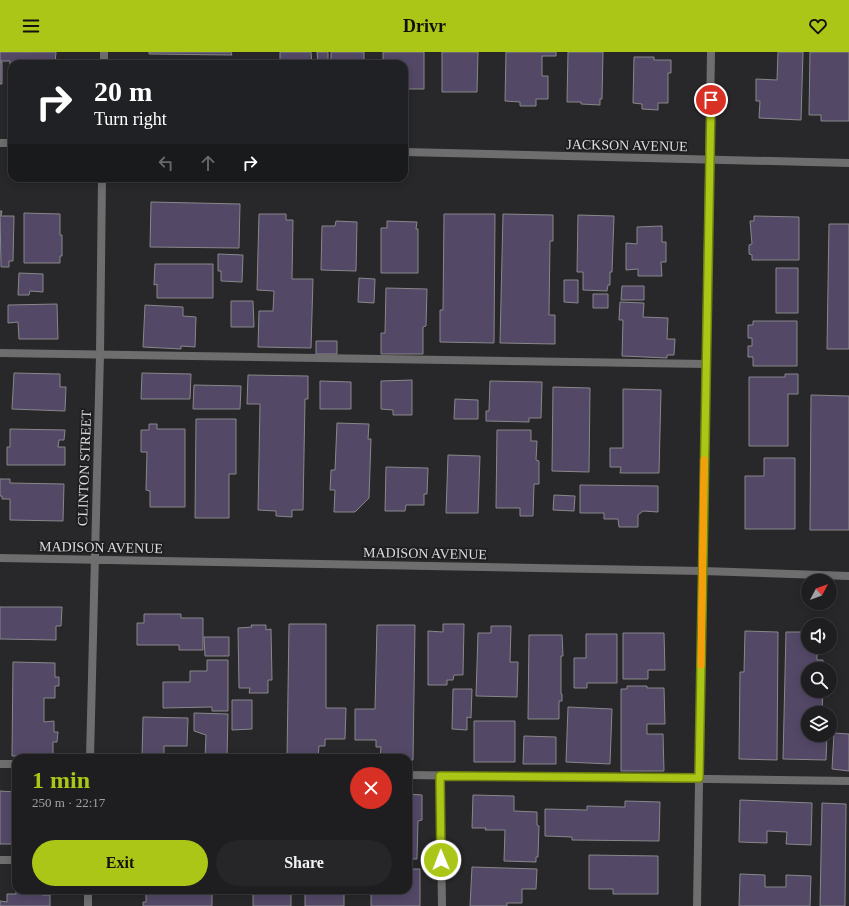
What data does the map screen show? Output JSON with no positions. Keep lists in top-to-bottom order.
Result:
{
  "streets": {
    "street": ["JACKSON AVENUE", "CLINTON STREET", "MADISON AVENUE"]
  },
  "crossings": [
    ["CLINTON STREET", "MADISON AVENUE"]
  ],
  "north": "top right",
  "page": {
    "header": "Drivr",
    "turn": ["20 m", "Turn right"],
    "heading": ["1 min", "250 m · 22:17"],
    "buttons": ["Exit", "Share"]
  }
}
